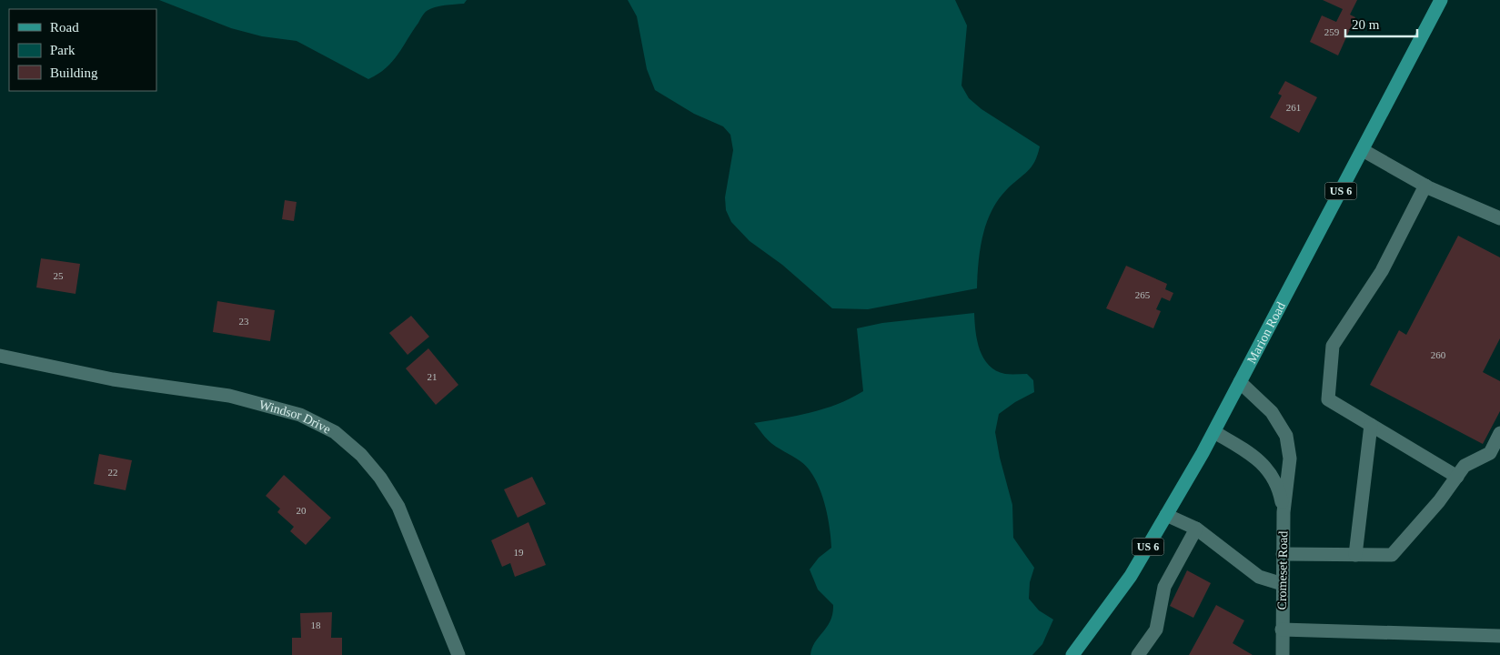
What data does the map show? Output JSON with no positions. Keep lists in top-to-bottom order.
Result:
{
  "streets": {
    "main road": ["US 6", "Marion Road"],
    "street": ["Windsor Drive", "Cromeset Road"]
  },
  "crossings": [
    ["Marion Road", "Cromeset Road"]
  ],
  "house_numbers": [
    "259",
    "261",
    "25",
    "265",
    "23",
    "260",
    "21",
    "22",
    "20",
    "19",
    "18"
  ],
  "legend": ["Road", "Park", "Building"],
  "scale_bar": "20 m"
}
